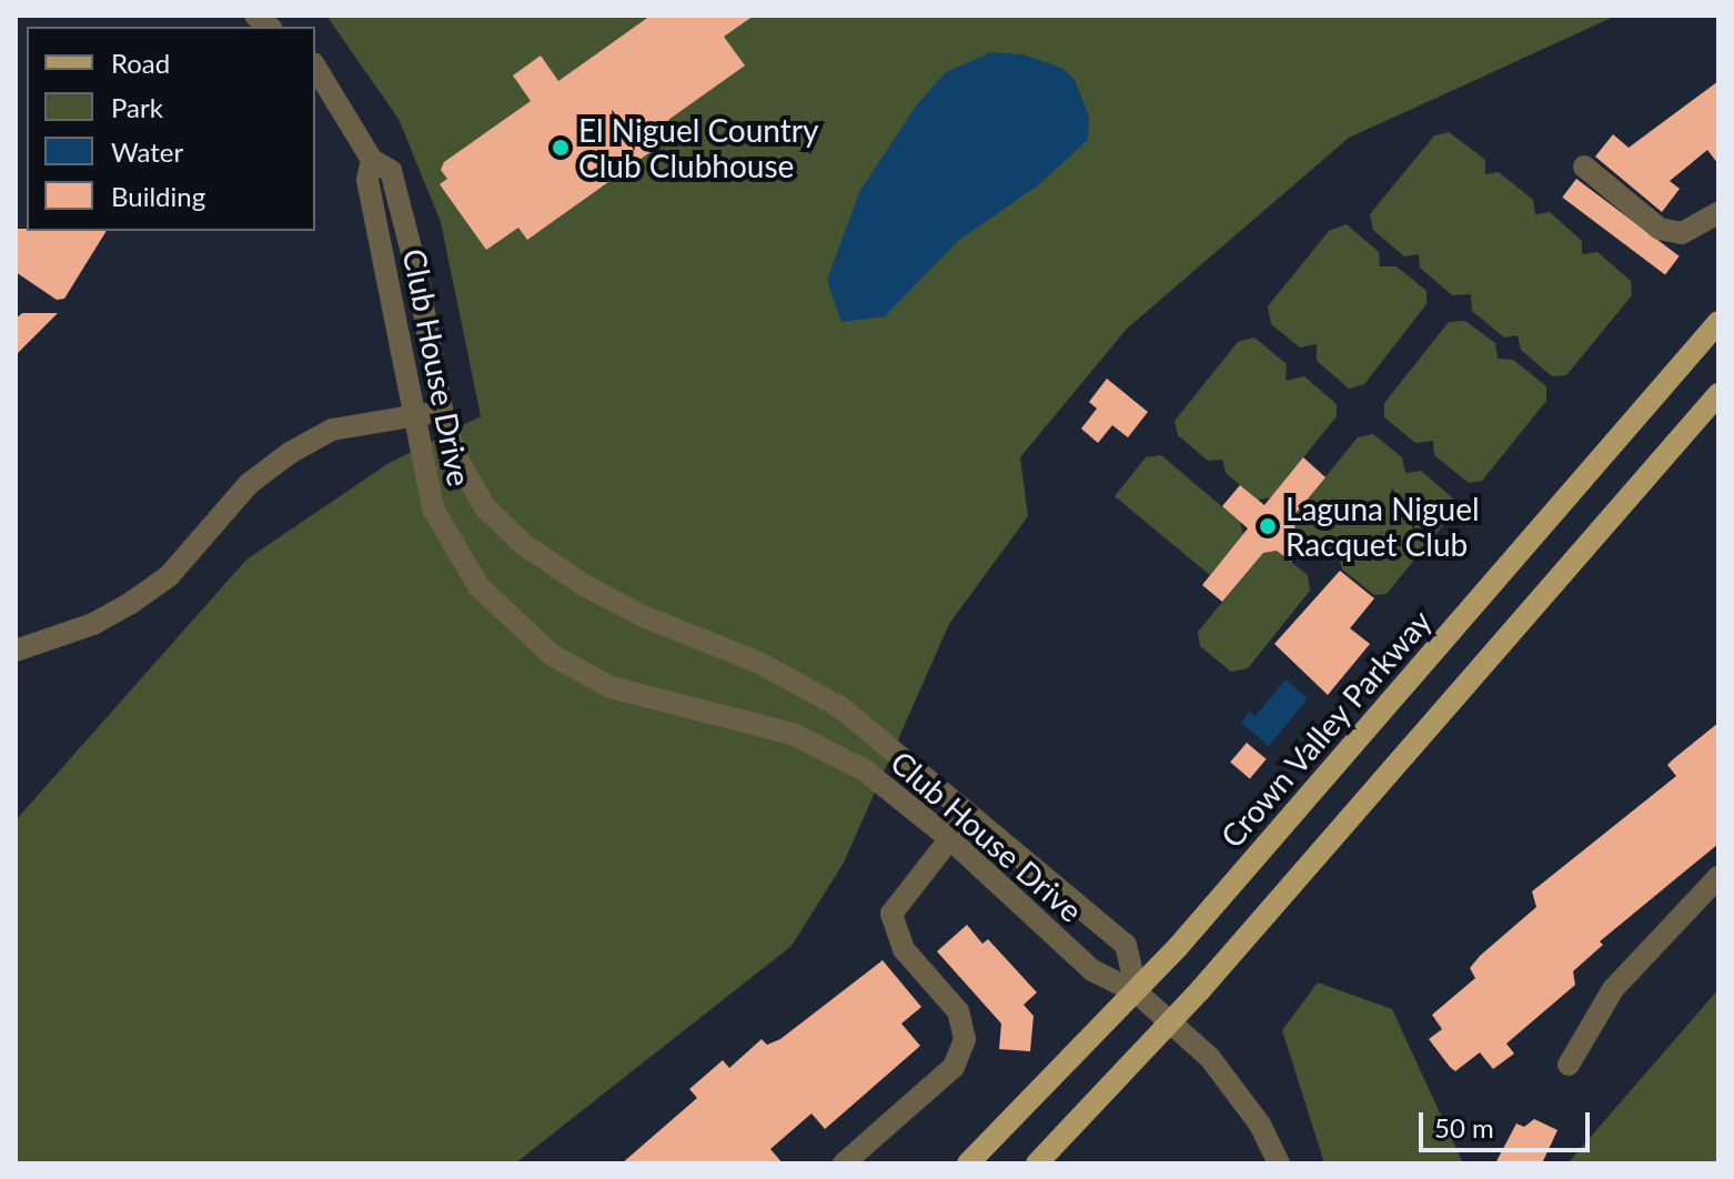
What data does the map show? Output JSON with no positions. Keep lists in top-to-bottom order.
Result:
{
  "streets": {
    "main road": ["Crown Valley Parkway"],
    "street": ["Club House Drive"]
  },
  "crossings": [
    ["Club House Drive", "Crown Valley Parkway"]
  ],
  "places": ["El Niguel Country Club Clubhouse", "Laguna Niguel Racquet Club"],
  "legend": [
    "Road",
    "Park",
    "Water",
    "Building"
  ],
  "scale_bar": "50 m"
}
